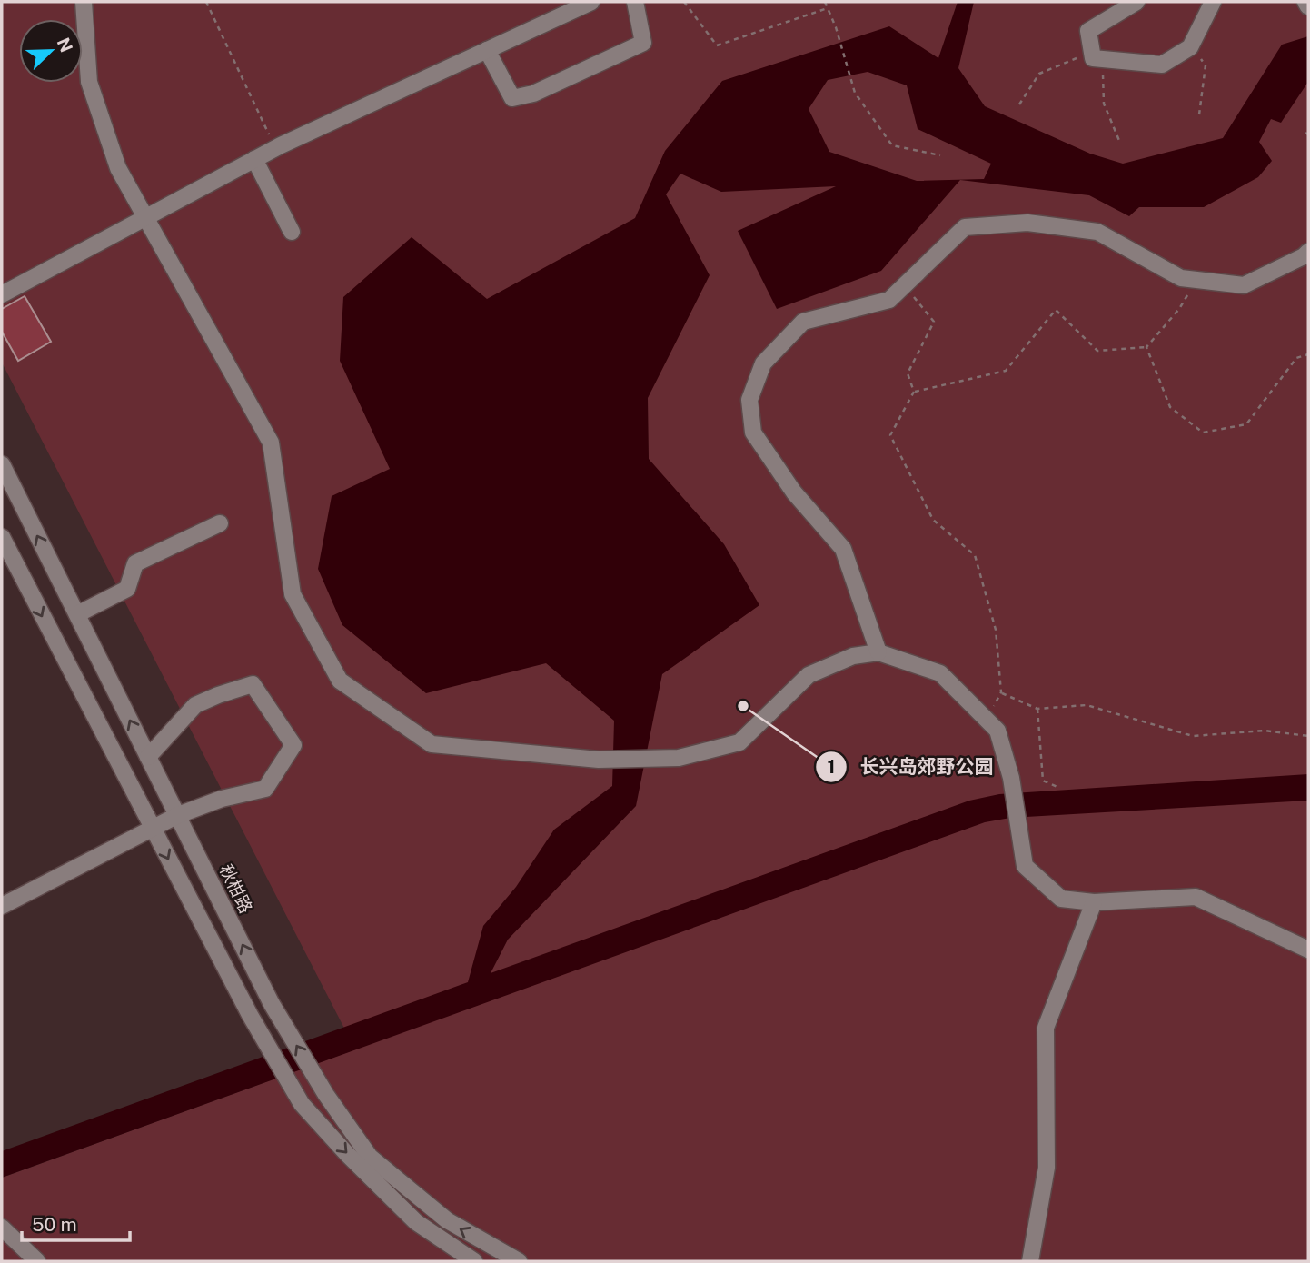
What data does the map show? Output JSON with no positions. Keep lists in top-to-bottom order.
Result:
{
  "streets": {
    "street": ["秋柑路"]
  },
  "places": ["长兴岛郊野公园"],
  "scale_bar": "50 m",
  "north": "top right"
}
